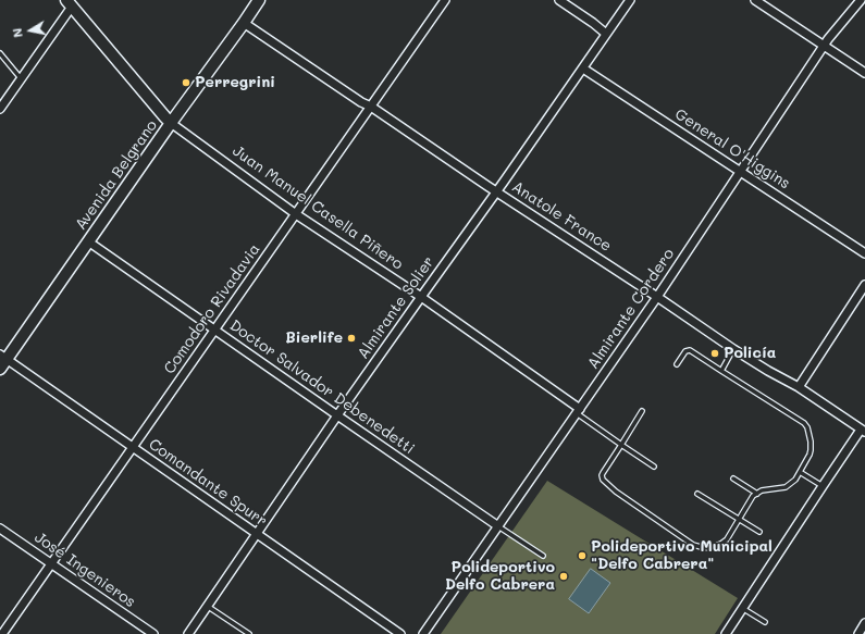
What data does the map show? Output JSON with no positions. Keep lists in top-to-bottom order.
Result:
{
  "streets": {
    "street": [
      "General O'Higgins",
      "Avenida Belgrano",
      "Juan Manuel Casella Piñero",
      "Anatole France",
      "Almirante Solier",
      "Comodoro Rivadavia",
      "Almirante Cordero",
      "Doctor Salvador Debenedetti",
      "Comandante Spurr",
      "José Ingenieros"
    ]
  },
  "crossings": [
    ["General O'Higgins", "Almirante Solier"],
    ["General O'Higgins", "Almirante Cordero"],
    ["Avenida Belgrano", "Juan Manuel Casella Piñero"],
    ["Avenida Belgrano", "Anatole France"],
    ["Avenida Belgrano", "Doctor Salvador Debenedetti"],
    ["Avenida Belgrano", "Comandante Spurr"],
    ["Juan Manuel Casella Piñero", "Almirante Solier"],
    ["Juan Manuel Casella Piñero", "Comodoro Rivadavia"],
    ["Juan Manuel Casella Piñero", "Almirante Cordero"],
    ["Anatole France", "Almirante Solier"],
    ["Anatole France", "Comodoro Rivadavia"],
    ["Anatole France", "Almirante Cordero"],
    ["Almirante Solier", "Doctor Salvador Debenedetti"],
    ["Almirante Solier", "Comandante Spurr"],
    ["Comodoro Rivadavia", "Doctor Salvador Debenedetti"],
    ["Comodoro Rivadavia", "Comandante Spurr"],
    ["Comodoro Rivadavia", "José Ingenieros"],
    ["Almirante Cordero", "Doctor Salvador Debenedetti"]
  ],
  "places": [
    "Perregrini",
    "Bierlife",
    "Policía",
    "Polideportivo Municipal \"Delfo Cabrera\"",
    "Polideportivo Delfo Cabrera"
  ],
  "north": "left"
}
